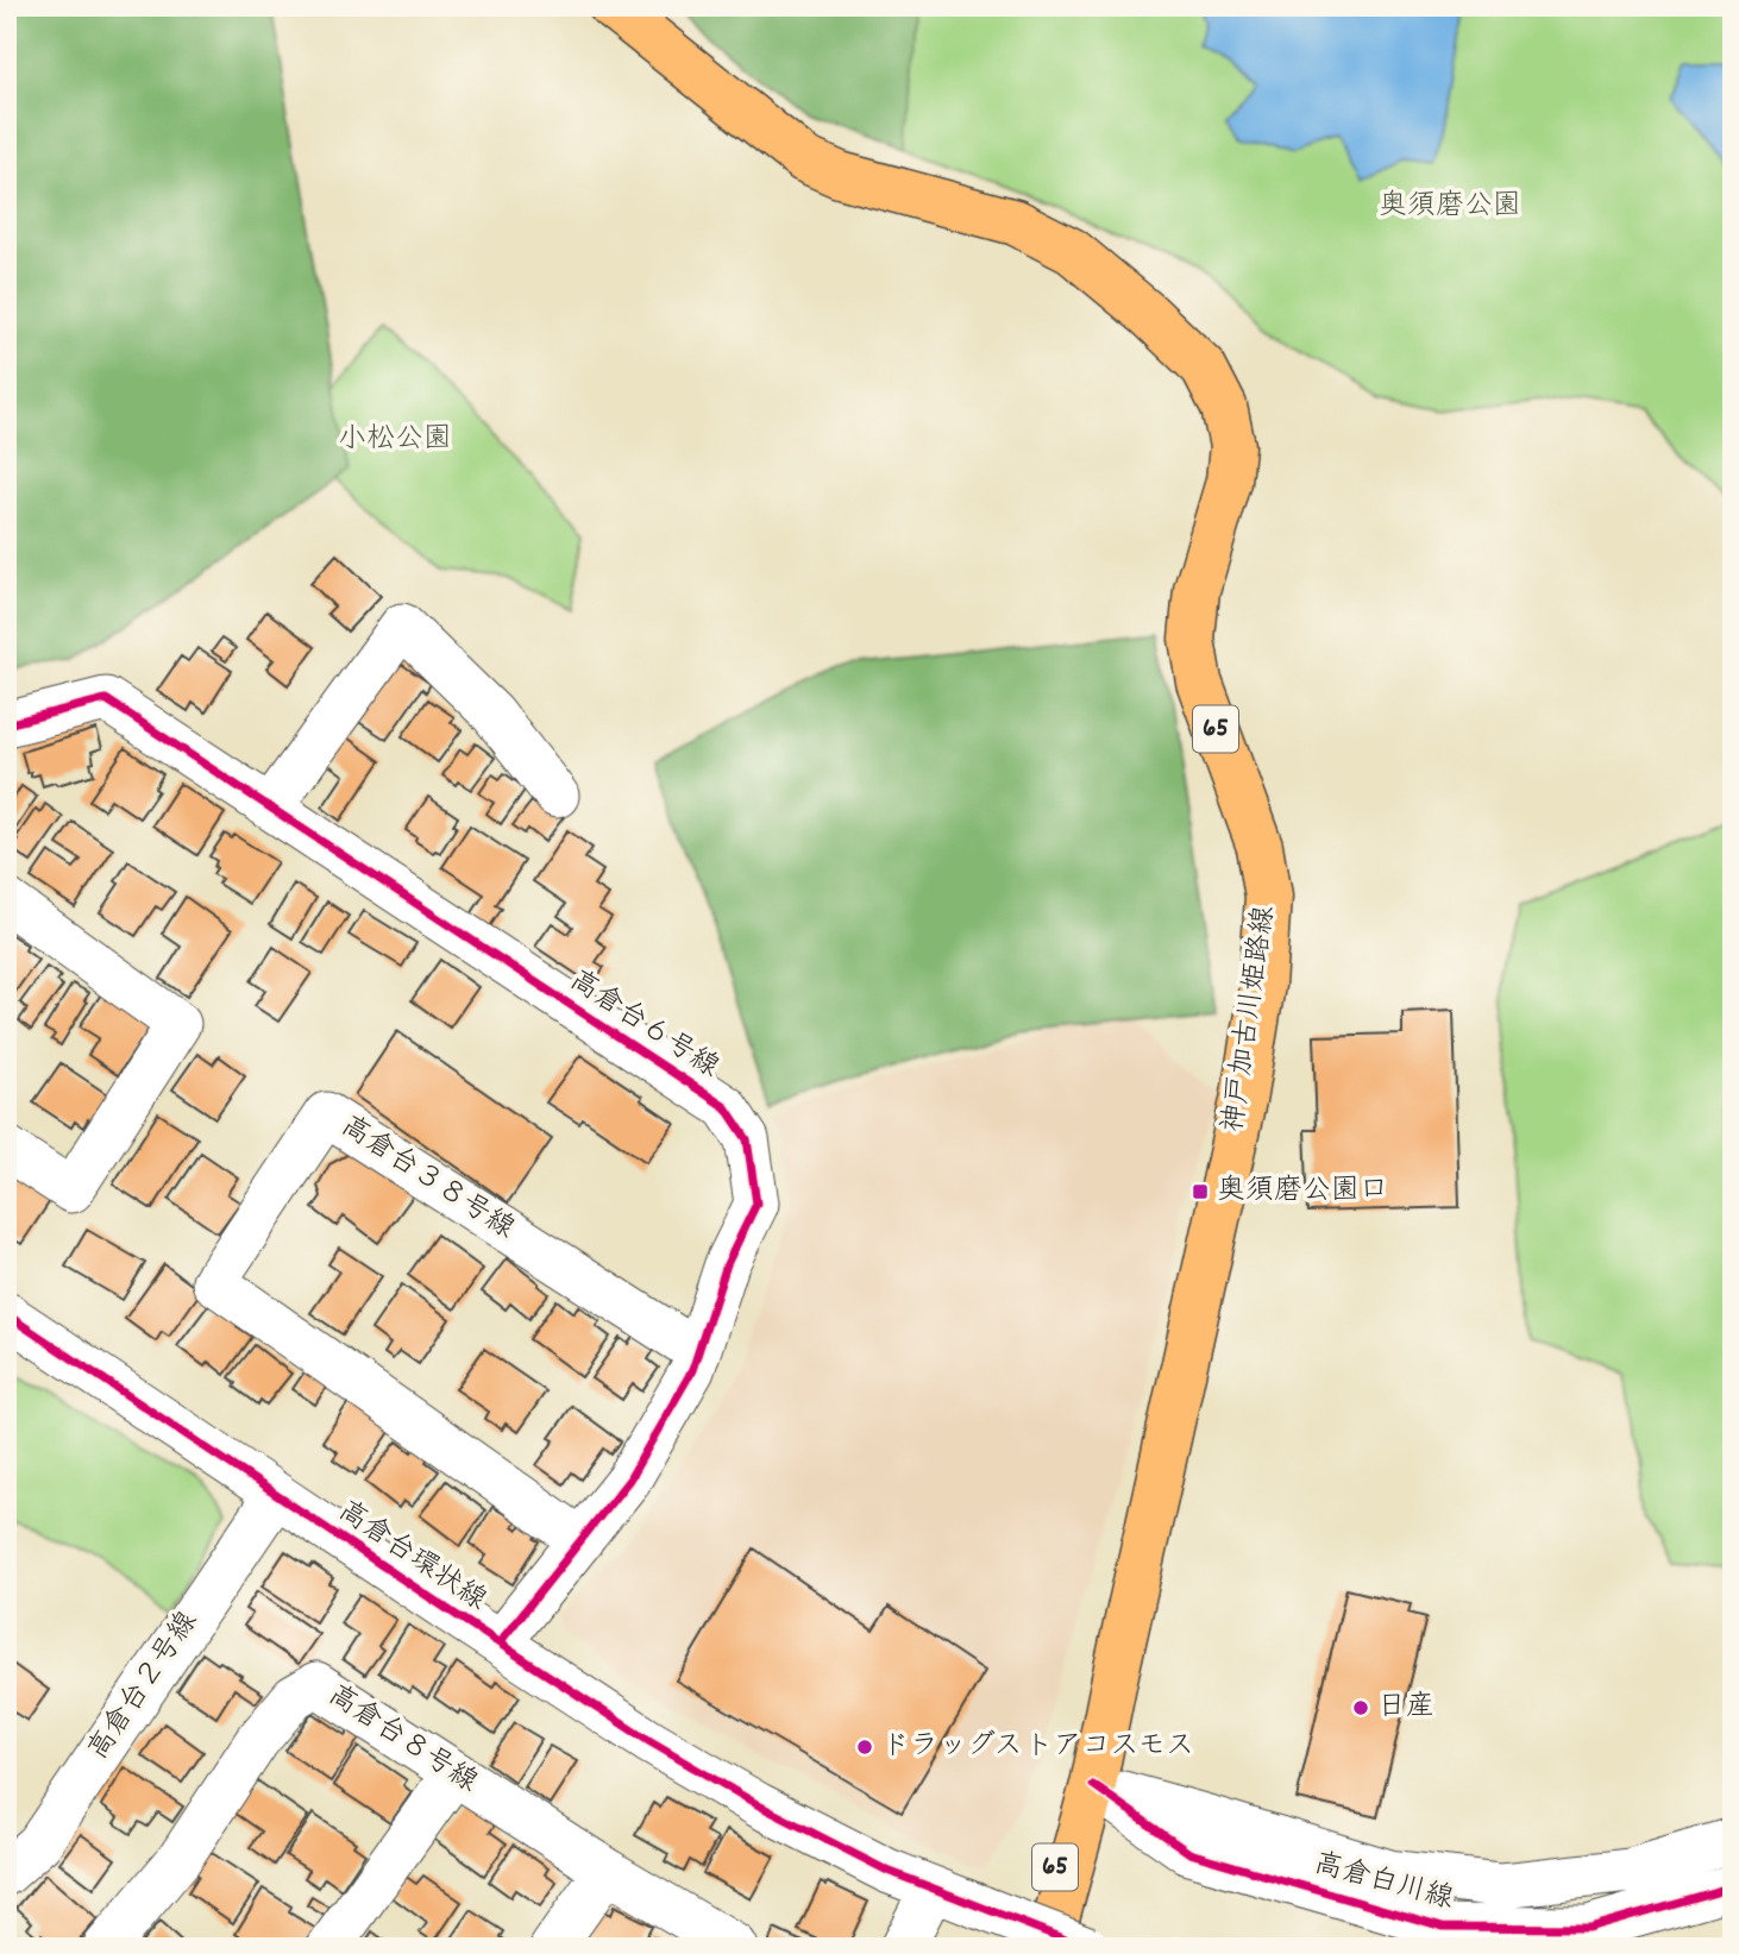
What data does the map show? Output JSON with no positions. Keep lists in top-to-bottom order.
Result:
{
  "streets": {
    "main road": ["65", "神戸加古川姫路線"],
    "street": [
      "高倉台６号線",
      "高倉台３８号線",
      "高倉台環状線",
      "高倉台２号線",
      "高倉台８号線",
      "高倉白川線"
    ]
  },
  "crossings": [
    ["神戸加古川姫路線", "高倉白川線"],
    ["高倉台６号線", "高倉台３８号線"],
    ["高倉台６号線", "高倉台環状線"],
    ["高倉台環状線", "高倉台２号線"]
  ],
  "parks": ["奥須磨公園", "小松公園"],
  "places": {
    "transit": ["奥須磨公園口"],
    "other": ["日産", "ドラッグストアコスモス"]
  }
}
